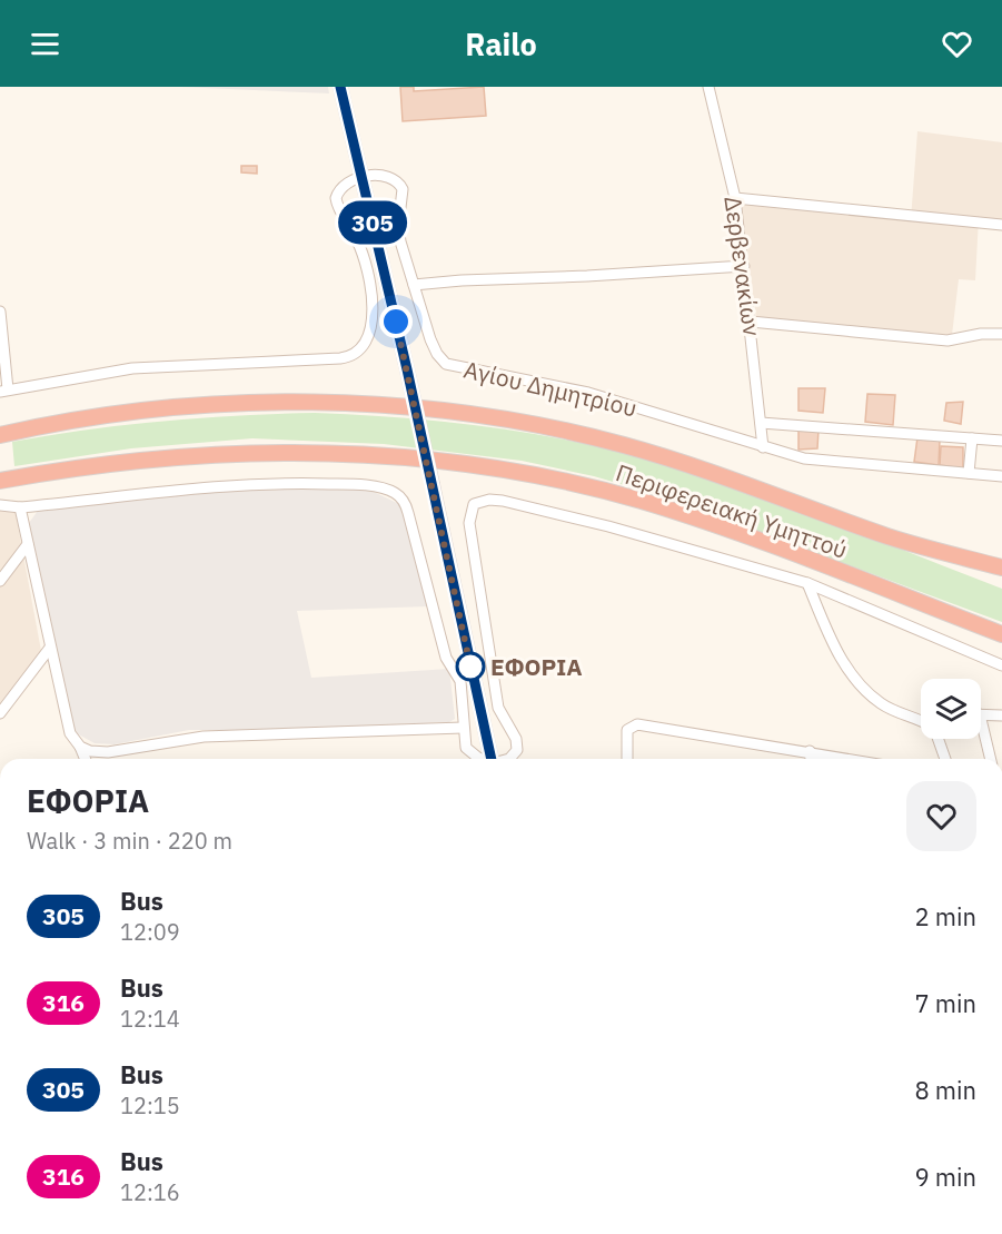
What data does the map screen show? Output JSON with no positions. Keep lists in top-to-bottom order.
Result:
{
  "streets": {
    "highway": ["Περιφερειακή Υμηττού"],
    "street": ["Δερβενακίων", "Αγίου Δημητρίου"]
  },
  "crossings": [
    ["Δερβενακίων", "Αγίου Δημητρίου"]
  ],
  "places": ["ΕΦΟΡΙΑ"],
  "lines": ["bus line 305"],
  "page": {
    "header": "Railo",
    "on_map": "305",
    "heading": ["ΕΦΟΡΙΑ", "Walk · 3 min · 220 m"],
    "list": [
      {
        "mark": "305",
        "name": "Bus",
        "note": "12:09",
        "value": "2 min"
      },
      {
        "mark": "316",
        "name": "Bus",
        "note": "12:14",
        "value": "7 min"
      },
      {
        "mark": "305",
        "name": "Bus",
        "note": "12:15",
        "value": "8 min"
      },
      {
        "mark": "316",
        "name": "Bus",
        "note": "12:16",
        "value": "9 min"
      }
    ]
  }
}
